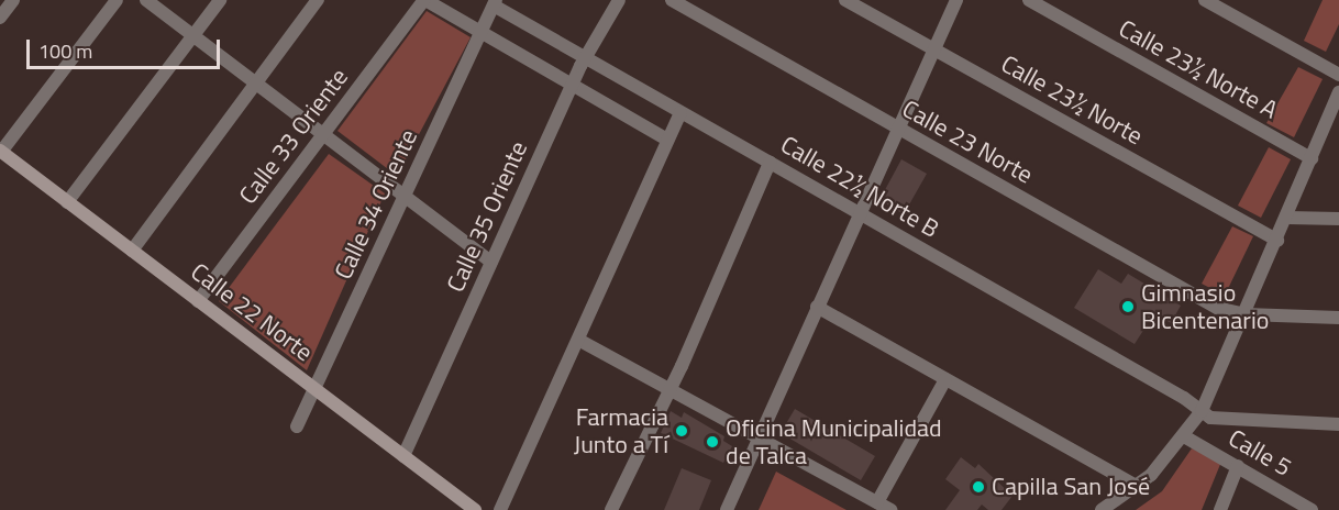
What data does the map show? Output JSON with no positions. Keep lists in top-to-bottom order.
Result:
{
  "streets": {
    "street": [
      "Calle 23½ Norte A",
      "Calle 23½ Norte",
      "Calle 33 Oriente",
      "Calle 23 Norte",
      "Calle 22½ Norte B",
      "Calle 34 Oriente",
      "Calle 35 Oriente",
      "Calle 22 Norte",
      "Calle 5"
    ]
  },
  "crossings": [
    ["Calle 33 Oriente", "Calle 22 Norte"],
    ["Calle 22½ Norte B", "Calle 34 Oriente"],
    ["Calle 22½ Norte B", "Calle 35 Oriente"],
    ["Calle 34 Oriente", "Calle 22 Norte"],
    ["Calle 35 Oriente", "Calle 22 Norte"]
  ],
  "places": [
    "Gimnasio Bicentenario",
    "Farmacia Junto a Tí",
    "Oficina Municipalidad de Talca",
    "Capilla San José"
  ],
  "scale_bar": "100 m"
}
